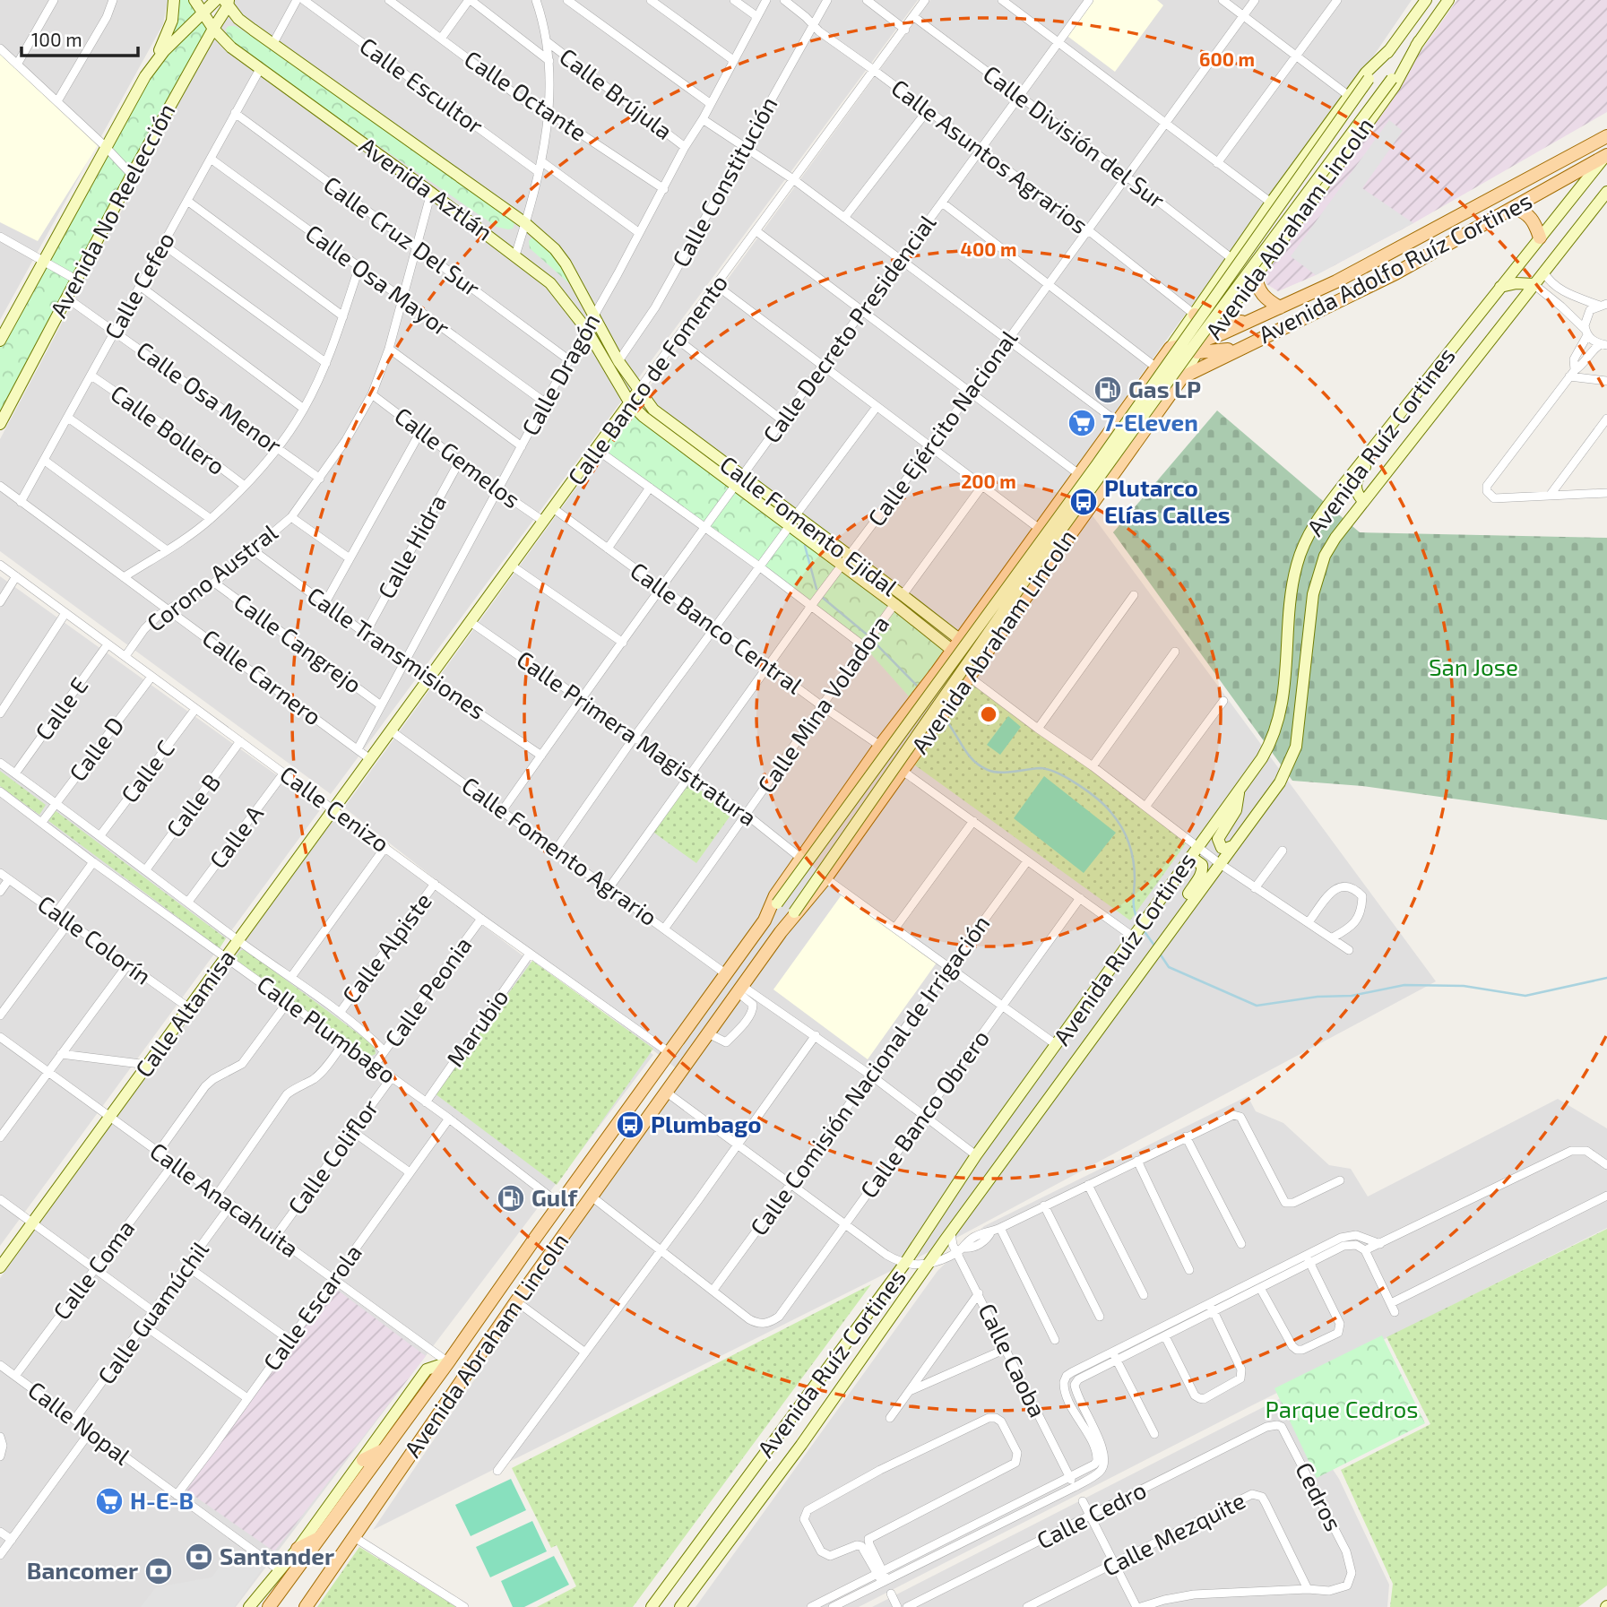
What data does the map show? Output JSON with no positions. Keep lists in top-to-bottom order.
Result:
{
  "streets": {
    "main road": [
      "Avenida Aztlán",
      "Avenida No Reelección",
      "Avenida Abraham Lincoln",
      "Avenida Adolfo Ruíz Cortines",
      "Calle Banco de Fomento",
      "Avenida Ruíz Cortines",
      "Calle Fomento Ejidal",
      "Calle Altamisa"
    ],
    "street": [
      "Calle Escultor",
      "Calle Brújula",
      "Calle Octante",
      "Calle División del Sur",
      "Calle Asuntos Agrarios",
      "Calle Constitución",
      "Calle Cruz Del Sur",
      "Calle Osa Mayor",
      "Calle Cefeo",
      "Calle Decreto Presidencial",
      "Calle Dragón",
      "Calle Osa Menor",
      "Calle Ejército Nacional",
      "Calle Bollero",
      "Calle Gemelos",
      "Calle Hidra",
      "Corono Austral",
      "Calle Banco Central",
      "Calle Cangrejo",
      "Calle Transmisiones",
      "Calle Carnero",
      "Calle Mina Voladora",
      "Calle E",
      "Calle Primera Magistratura",
      "Calle D",
      "Calle C",
      "Calle B",
      "Calle Cenizo",
      "Calle A",
      "Calle Fomento Agrario",
      "Calle Colorín",
      "Calle Alpiste",
      "Calle Peonia",
      "Marubio",
      "Calle Plumbago",
      "Calle Comisión Nacional de Irrigación",
      "Calle Banco Obrero",
      "Calle Coliflor",
      "Calle Anacahuita",
      "Calle Coma",
      "Calle Escarola",
      "Calle Guamúchil",
      "Calle Caoba",
      "Calle Nopal",
      "Cedros",
      "Calle Cedro",
      "Calle Mezquite"
    ]
  },
  "crossings": [
    ["Calle Brújula", "Calle Dragón"],
    ["Calle Octante", "Calle Dragón"],
    ["Calle División del Sur", "Avenida Abraham Lincoln"],
    ["Calle División del Sur", "Calle Decreto Presidencial"],
    ["Calle División del Sur", "Calle Banco de Fomento"],
    ["Calle División del Sur", "Calle Ejército Nacional"],
    ["Calle Asuntos Agrarios", "Calle Constitución"],
    ["Calle Asuntos Agrarios", "Avenida Abraham Lincoln"],
    ["Calle Asuntos Agrarios", "Calle Decreto Presidencial"],
    ["Calle Asuntos Agrarios", "Calle Banco de Fomento"],
    ["Calle Asuntos Agrarios", "Calle Ejército Nacional"],
    ["Calle Constitución", "Avenida Aztlán"],
    ["Avenida Aztlán", "Avenida No Reelección"],
    ["Avenida Aztlán", "Calle Cefeo"],
    ["Avenida Aztlán", "Calle Dragón"],
    ["Avenida Aztlán", "Calle Banco de Fomento"],
    ["Avenida Aztlán", "Calle Fomento Ejidal"],
    ["Avenida Aztlán", "Corono Austral"],
    ["Avenida No Reelección", "Calle Osa Menor"],
    ["Avenida Abraham Lincoln", "Avenida Adolfo Ruíz Cortines"],
    ["Avenida Abraham Lincoln", "Calle Fomento Ejidal"],
    ["Avenida Abraham Lincoln", "Calle Banco Central"],
    ["Avenida Abraham Lincoln", "Calle Primera Magistratura"],
    ["Avenida Abraham Lincoln", "Calle Cenizo"],
    ["Avenida Abraham Lincoln", "Calle Fomento Agrario"],
    ["Avenida Abraham Lincoln", "Calle Plumbago"],
    ["Avenida Abraham Lincoln", "Calle Anacahuita"],
    ["Calle Cruz Del Sur", "Calle Cefeo"],
    ["Calle Cruz Del Sur", "Calle Dragón"],
    ["Calle Cruz Del Sur", "Corono Austral"],
    ["Avenida Adolfo Ruíz Cortines", "Avenida Ruíz Cortines"],
    ["Calle Osa Mayor", "Calle Cefeo"],
    ["Calle Osa Mayor", "Calle Dragón"],
    ["Calle Osa Mayor", "Corono Austral"],
    ["Calle Cefeo", "Calle Osa Menor"],
    ["Calle Cefeo", "Calle Bollero"],
    ["Calle Cefeo", "Calle Carnero"],
    ["Calle Decreto Presidencial", "Calle Fomento Ejidal"],
    ["Calle Decreto Presidencial", "Calle Banco Central"],
    ["Calle Decreto Presidencial", "Calle Transmisiones"],
    ["Calle Decreto Presidencial", "Calle Primera Magistratura"],
    ["Calle Decreto Presidencial", "Calle Fomento Agrario"],
    ["Calle Dragón", "Calle Gemelos"],
    ["Calle Dragón", "Calle Cangrejo"],
    ["Calle Dragón", "Calle Transmisiones"],
    ["Calle Dragón", "Calle Carnero"],
    ["Calle Banco de Fomento", "Calle Gemelos"],
    ["Calle Banco de Fomento", "Calle Fomento Ejidal"],
    ["Calle Banco de Fomento", "Calle Banco Central"],
    ["Calle Banco de Fomento", "Calle Transmisiones"],
    ["Calle Banco de Fomento", "Calle Carnero"],
    ["Calle Banco de Fomento", "Calle Primera Magistratura"],
    ["Calle Banco de Fomento", "Calle Fomento Agrario"],
    ["Calle Banco de Fomento", "Calle Altamisa"],
    ["Calle Osa Menor", "Corono Austral"],
    ["Calle Ejército Nacional", "Calle Fomento Ejidal"],
    ["Calle Ejército Nacional", "Calle Banco Central"],
    ["Calle Ejército Nacional", "Calle Primera Magistratura"],
    ["Calle Ejército Nacional", "Calle Fomento Agrario"],
    ["Avenida Ruíz Cortines", "Calle Caoba"],
    ["Calle Gemelos", "Calle Hidra"],
    ["Calle Gemelos", "Corono Austral"],
    ["Calle Fomento Ejidal", "Calle Mina Voladora"],
    ["Calle Hidra", "Calle Transmisiones"],
    ["Corono Austral", "Calle Cangrejo"],
    ["Corono Austral", "Calle Transmisiones"],
    ["Corono Austral", "Calle Carnero"],
    ["Corono Austral", "Calle Cenizo"],
    ["Calle Banco Central", "Calle Mina Voladora"],
    ["Calle Carnero", "Calle Altamisa"],
    ["Calle Mina Voladora", "Calle Primera Magistratura"],
    ["Calle Mina Voladora", "Calle Fomento Agrario"],
    ["Calle E", "Calle Cenizo"],
    ["Calle E", "Calle Plumbago"],
    ["Calle D", "Calle Cenizo"],
    ["Calle D", "Calle Plumbago"],
    ["Calle C", "Calle Cenizo"],
    ["Calle C", "Calle Plumbago"],
    ["Calle B", "Calle Cenizo"],
    ["Calle B", "Calle Plumbago"],
    ["Calle Cenizo", "Calle A"],
    ["Calle Cenizo", "Calle Alpiste"],
    ["Calle Cenizo", "Calle Peonia"],
    ["Calle Cenizo", "Calle Altamisa"],
    ["Calle Cenizo", "Marubio"],
    ["Calle A", "Calle Plumbago"],
    ["Calle Colorín", "Calle Altamisa"],
    ["Calle Alpiste", "Calle Plumbago"],
    ["Calle Peonia", "Calle Plumbago"],
    ["Calle Altamisa", "Calle Plumbago"],
    ["Calle Altamisa", "Calle Anacahuita"],
    ["Marubio", "Calle Plumbago"],
    ["Calle Plumbago", "Calle Coliflor"],
    ["Calle Plumbago", "Calle Escarola"],
    ["Calle Comisión Nacional de Irrigación", "Calle Banco Obrero"],
    ["Calle Coliflor", "Calle Anacahuita"],
    ["Calle Anacahuita", "Calle Coma"],
    ["Calle Anacahuita", "Calle Escarola"],
    ["Calle Anacahuita", "Calle Guamúchil"],
    ["Calle Coma", "Calle Nopal"],
    ["Calle Escarola", "Calle Nopal"],
    ["Calle Guamúchil", "Calle Nopal"],
    ["Cedros", "Calle Cedro"],
    ["Cedros", "Calle Mezquite"]
  ],
  "parks": ["San Jose", "Parque Cedros"],
  "places": {
    "fuel station": ["Gas LP", "Gulf"],
    "supermarket": ["7-Eleven", "H-E-B"],
    "bus stop": ["Plutarco Elías Calles", "Plumbago"],
    "bank": ["Santander", "Bancomer"]
  },
  "scale_bar": "100 m",
  "rings": ["600 m", "400 m", "200 m"]
}
